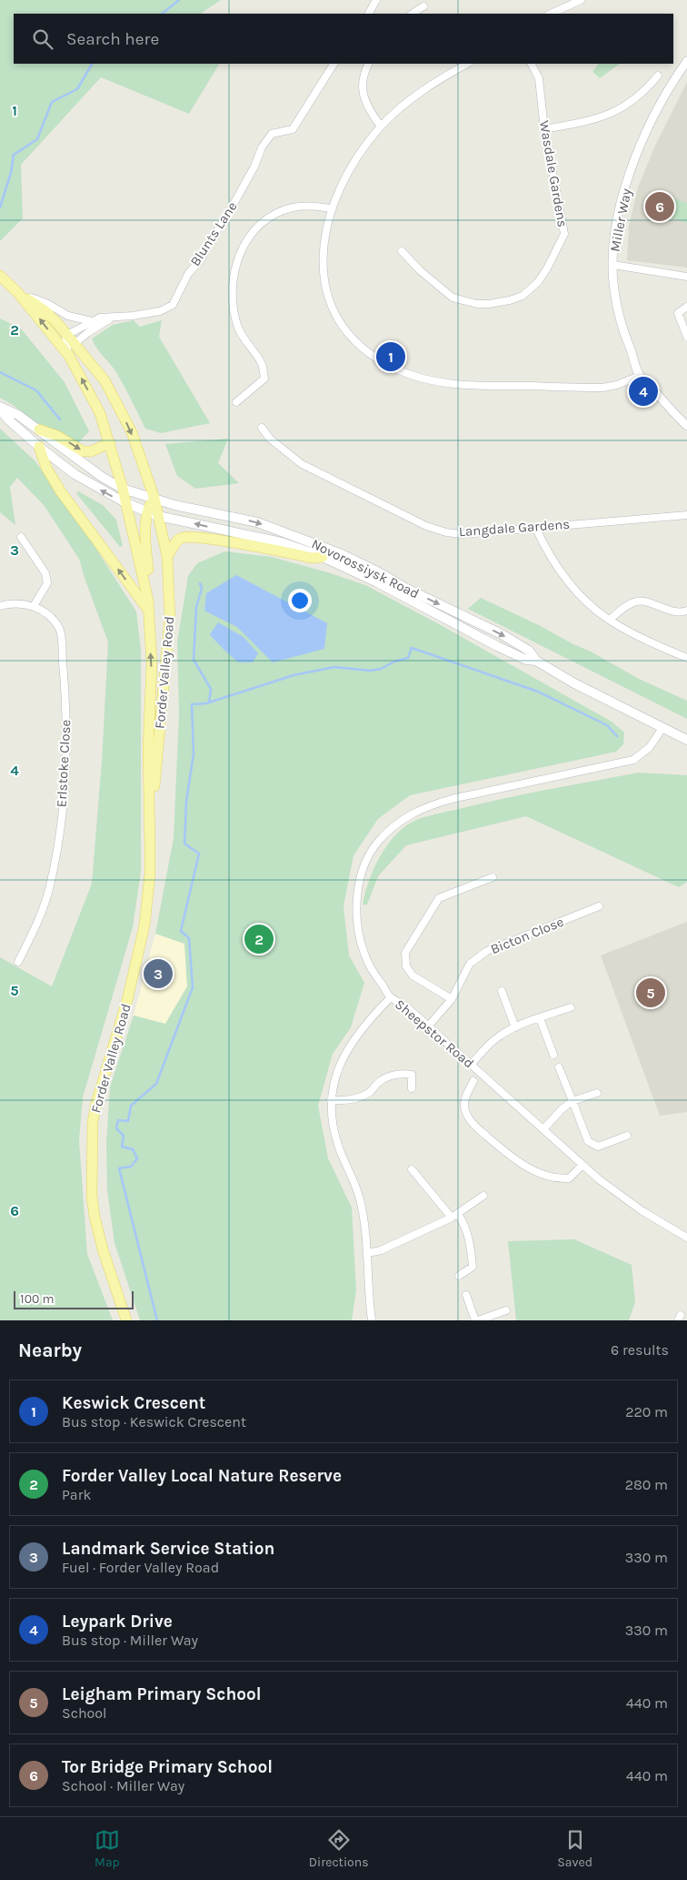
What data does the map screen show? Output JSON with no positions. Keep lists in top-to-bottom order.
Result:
{
  "streets": {
    "main road": ["Novorossiysk Road", "Forder Valley Road"],
    "street": [
      "Wasdale Gardens",
      "Miller Way",
      "Blunts Lane",
      "Langdale Gardens",
      "Erlstoke Close",
      "Bicton Close",
      "Sheepstor Road"
    ]
  },
  "crossings": [
    ["Blunts Lane", "Forder Valley Road"],
    ["Novorossiysk Road", "Forder Valley Road"],
    ["Novorossiysk Road", "Sheepstor Road"],
    ["Bicton Close", "Sheepstor Road"]
  ],
  "scale_bar": "100 m",
  "page": {
    "search": "Search here",
    "pins": [
      "6",
      "1",
      "4",
      "2",
      "3",
      "5"
    ],
    "scale": "100 m",
    "heading": ["Nearby", "6 results"],
    "list": [
      {
        "mark": "1",
        "name": "Keswick Crescent",
        "note": "Bus stop · Keswick Crescent",
        "value": "220 m"
      },
      {
        "mark": "2",
        "name": "Forder Valley Local Nature Reserve",
        "note": "Park",
        "value": "280 m"
      },
      {
        "mark": "3",
        "name": "Landmark Service Station",
        "note": "Fuel · Forder Valley Road",
        "value": "330 m"
      },
      {
        "mark": "4",
        "name": "Leypark Drive",
        "note": "Bus stop · Miller Way",
        "value": "330 m"
      },
      {
        "mark": "5",
        "name": "Leigham Primary School",
        "note": "School",
        "value": "440 m"
      },
      {
        "mark": "6",
        "name": "Tor Bridge Primary School",
        "note": "School · Miller Way",
        "value": "440 m"
      }
    ],
    "nav": ["Map", "Directions", "Saved"]
  },
  "grid": {
    "rows": [
      "1",
      "2",
      "3",
      "4",
      "5",
      "6"
    ]
  }
}
